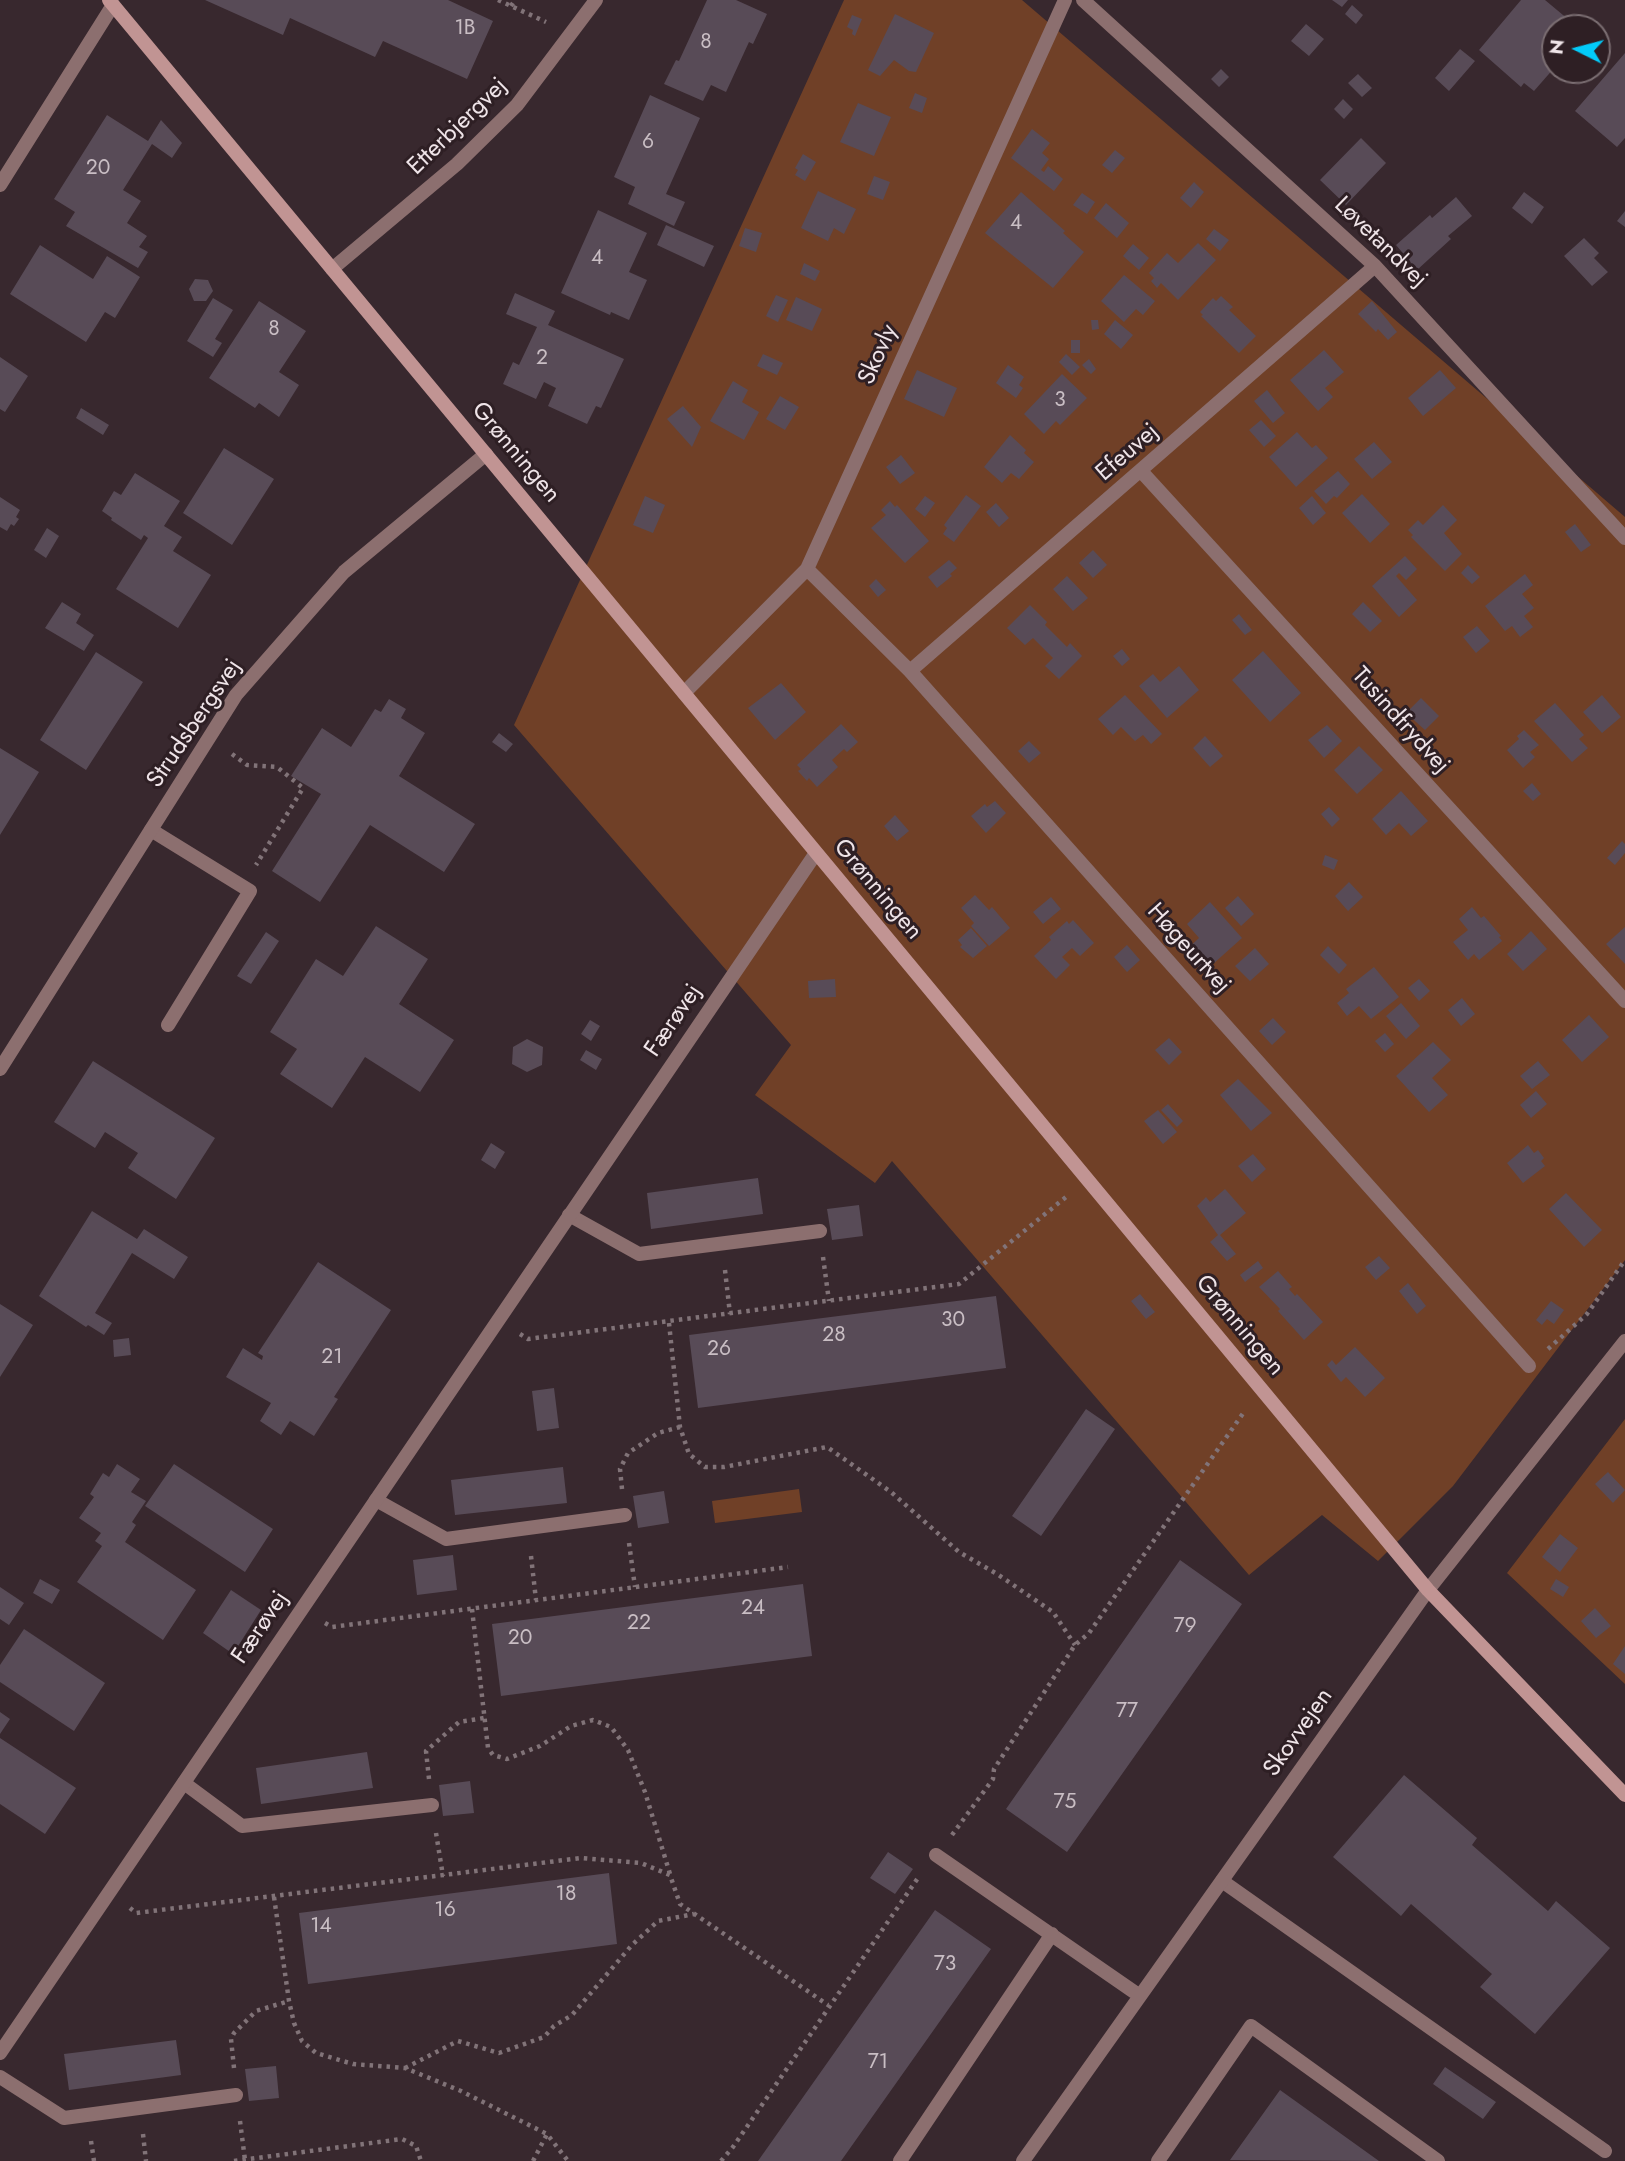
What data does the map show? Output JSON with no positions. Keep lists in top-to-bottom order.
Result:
{
  "streets": {
    "main road": ["Grønningen"],
    "street": [
      "Etterbjergvej",
      "Løvetandvej",
      "Skovly",
      "Efeuvej",
      "Tusindfrydvej",
      "Strudsbergsvej",
      "Høgeurtvej",
      "Færøvej",
      "Skovvejen"
    ]
  },
  "crossings": [
    ["Etterbjergvej", "Grønningen"],
    ["Løvetandvej", "Efeuvej"],
    ["Skovly", "Grønningen"],
    ["Skovly", "Høgeurtvej"],
    ["Grønningen", "Strudsbergsvej"],
    ["Grønningen", "Færøvej"],
    ["Grønningen", "Skovvejen"],
    ["Efeuvej", "Tusindfrydvej"],
    ["Efeuvej", "Høgeurtvej"]
  ],
  "house_numbers": [
    "1B",
    "8",
    "6",
    "20",
    "4",
    "4",
    "8",
    "2",
    "3",
    "30",
    "28",
    "26",
    "21",
    "24",
    "22",
    "79",
    "20",
    "77",
    "75",
    "18",
    "16",
    "14",
    "73",
    "71"
  ],
  "north": "left"
}
